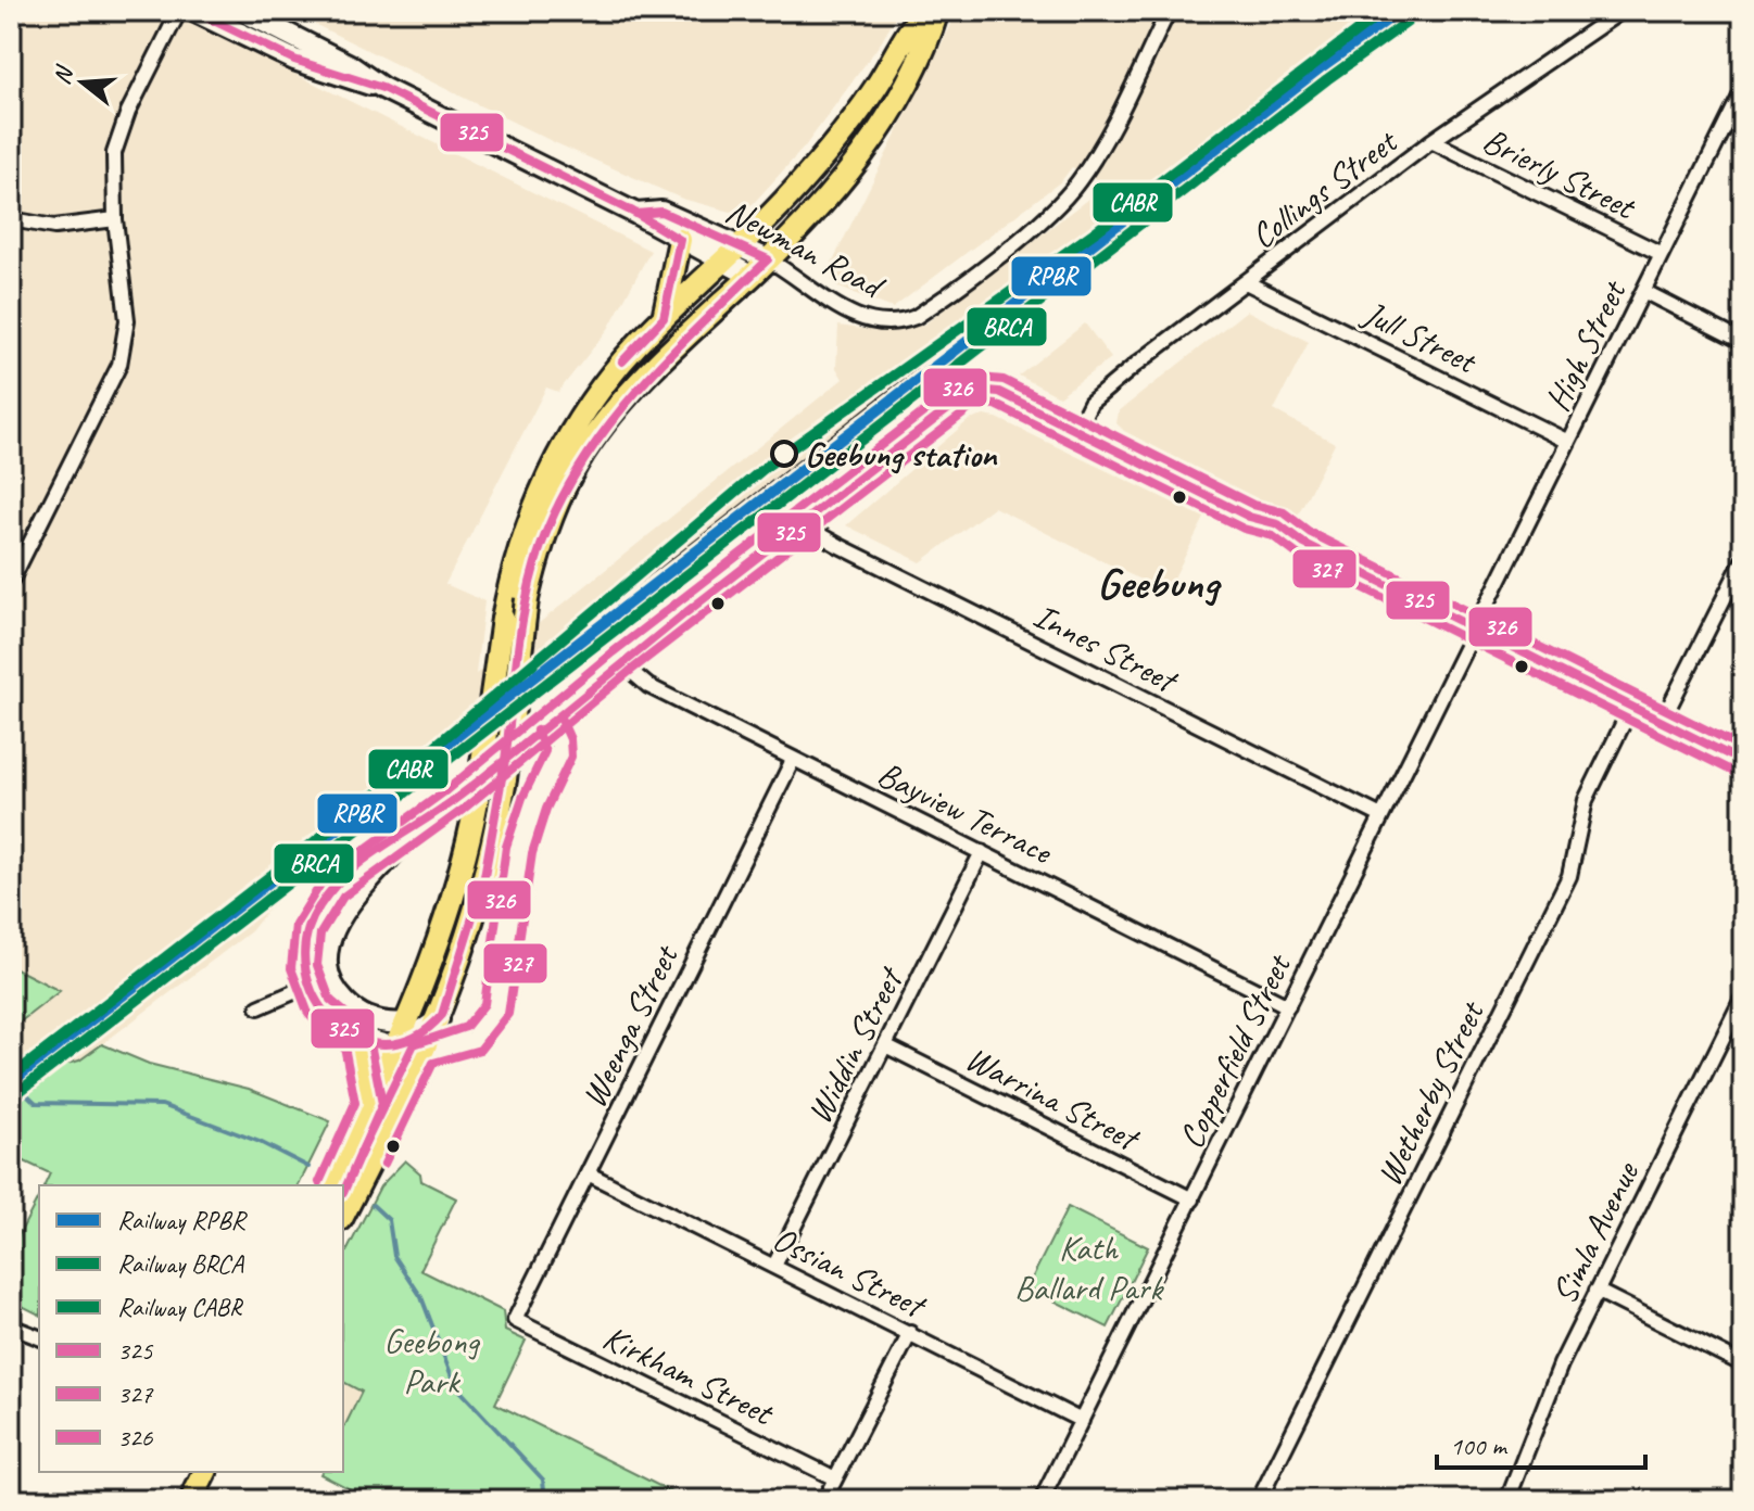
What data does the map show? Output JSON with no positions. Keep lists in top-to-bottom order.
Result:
{
  "streets": {
    "main road": ["Newman Road"],
    "street": [
      "Brierly Street",
      "Collings Street",
      "Jull Street",
      "High Street",
      "Innes Street",
      "Bayview Terrace",
      "Weenga Street",
      "Widdin Street",
      "Copperfield Street",
      "Wetherby Street",
      "Warrina Street",
      "Simla Avenue",
      "Ossian Street",
      "Kirkham Street"
    ]
  },
  "crossings": [
    ["Brierly Street", "Collings Street"],
    ["Brierly Street", "High Street"],
    ["Collings Street", "Jull Street"],
    ["Jull Street", "High Street"],
    ["High Street", "Copperfield Street"],
    ["Innes Street", "Copperfield Street"],
    ["Bayview Terrace", "Weenga Street"],
    ["Bayview Terrace", "Widdin Street"],
    ["Bayview Terrace", "Copperfield Street"],
    ["Weenga Street", "Ossian Street"],
    ["Weenga Street", "Kirkham Street"],
    ["Widdin Street", "Warrina Street"],
    ["Widdin Street", "Ossian Street"],
    ["Copperfield Street", "Warrina Street"],
    ["Copperfield Street", "Ossian Street"]
  ],
  "districts": ["Geebung"],
  "parks": ["Kath Ballard Park", "Geebong Park"],
  "places": ["Geebung station"],
  "lines": [
    "rail line RPBR",
    "transit line 325",
    "rail line BRCA",
    "rail line CABR",
    "transit line 326",
    "transit line 327"
  ],
  "legend": [
    "Railway RPBR",
    "Railway BRCA",
    "Railway CABR",
    "325",
    "327",
    "326"
  ],
  "scale_bar": "100 m",
  "north": "left"
}
